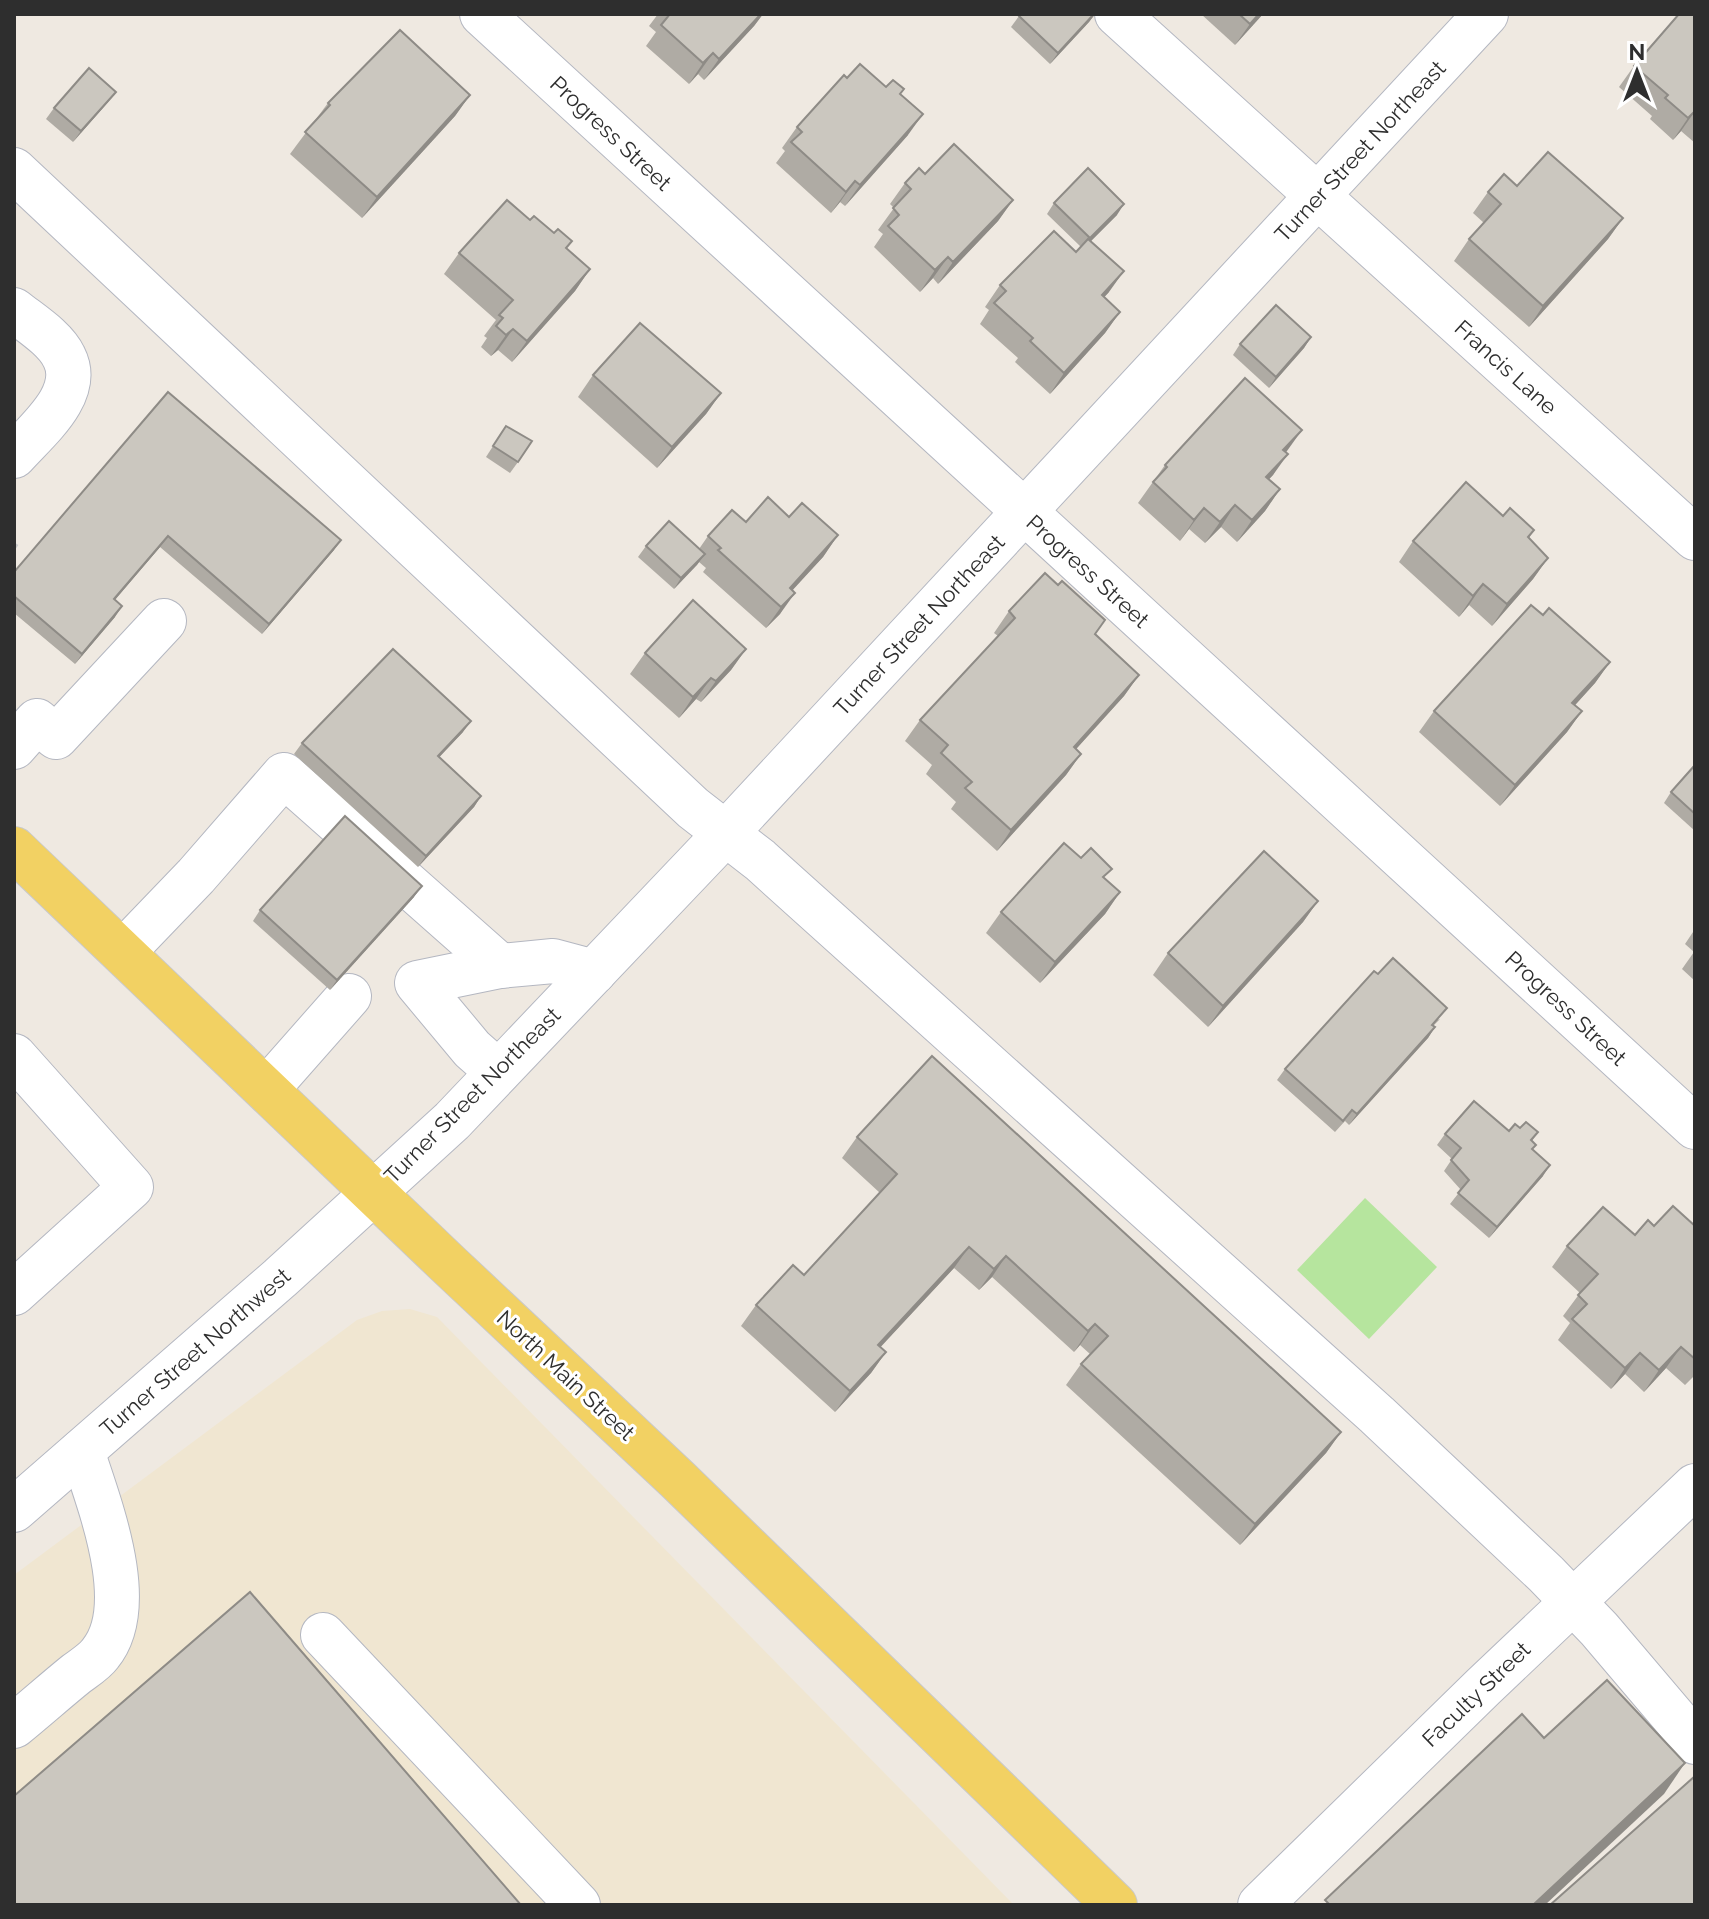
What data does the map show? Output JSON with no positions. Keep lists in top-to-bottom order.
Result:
{
  "streets": {
    "main road": ["North Main Street"],
    "street": [
      "Progress Street",
      "Turner Street Northeast",
      "Francis Lane",
      "Turner Street Northwest",
      "Faculty Street"
    ]
  },
  "crossings": [
    ["Progress Street", "Turner Street Northeast"],
    ["Turner Street Northeast", "Francis Lane"],
    ["Turner Street Northeast", "Turner Street Northwest"],
    ["Turner Street Northeast", "North Main Street"],
    ["Turner Street Northwest", "North Main Street"]
  ],
  "north": "top"
}
